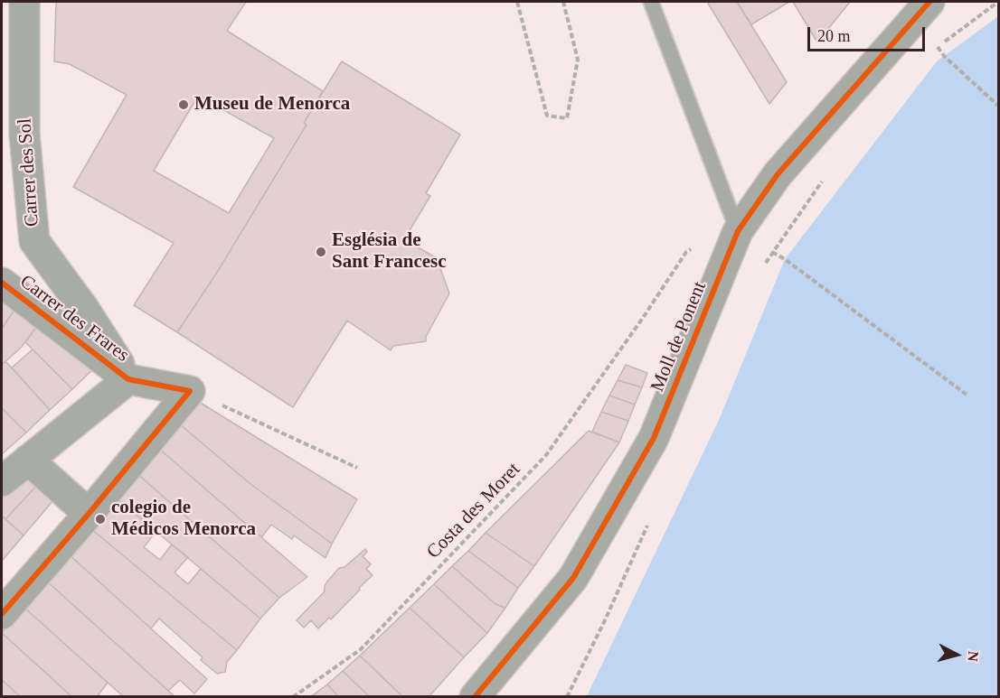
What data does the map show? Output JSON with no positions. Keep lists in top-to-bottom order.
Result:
{
  "streets": {
    "street": ["Carrer des Sol", "Carrer des Frares", "Moll de Ponent"],
    "path": ["Costa des Moret"]
  },
  "crossings": [
    ["Carrer des Sol", "Carrer des Frares"]
  ],
  "places": ["Museu de Menorca", "Església de Sant Francesc", "colegio de Médicos Menorca"],
  "scale_bar": "20 m",
  "north": "right"
}
